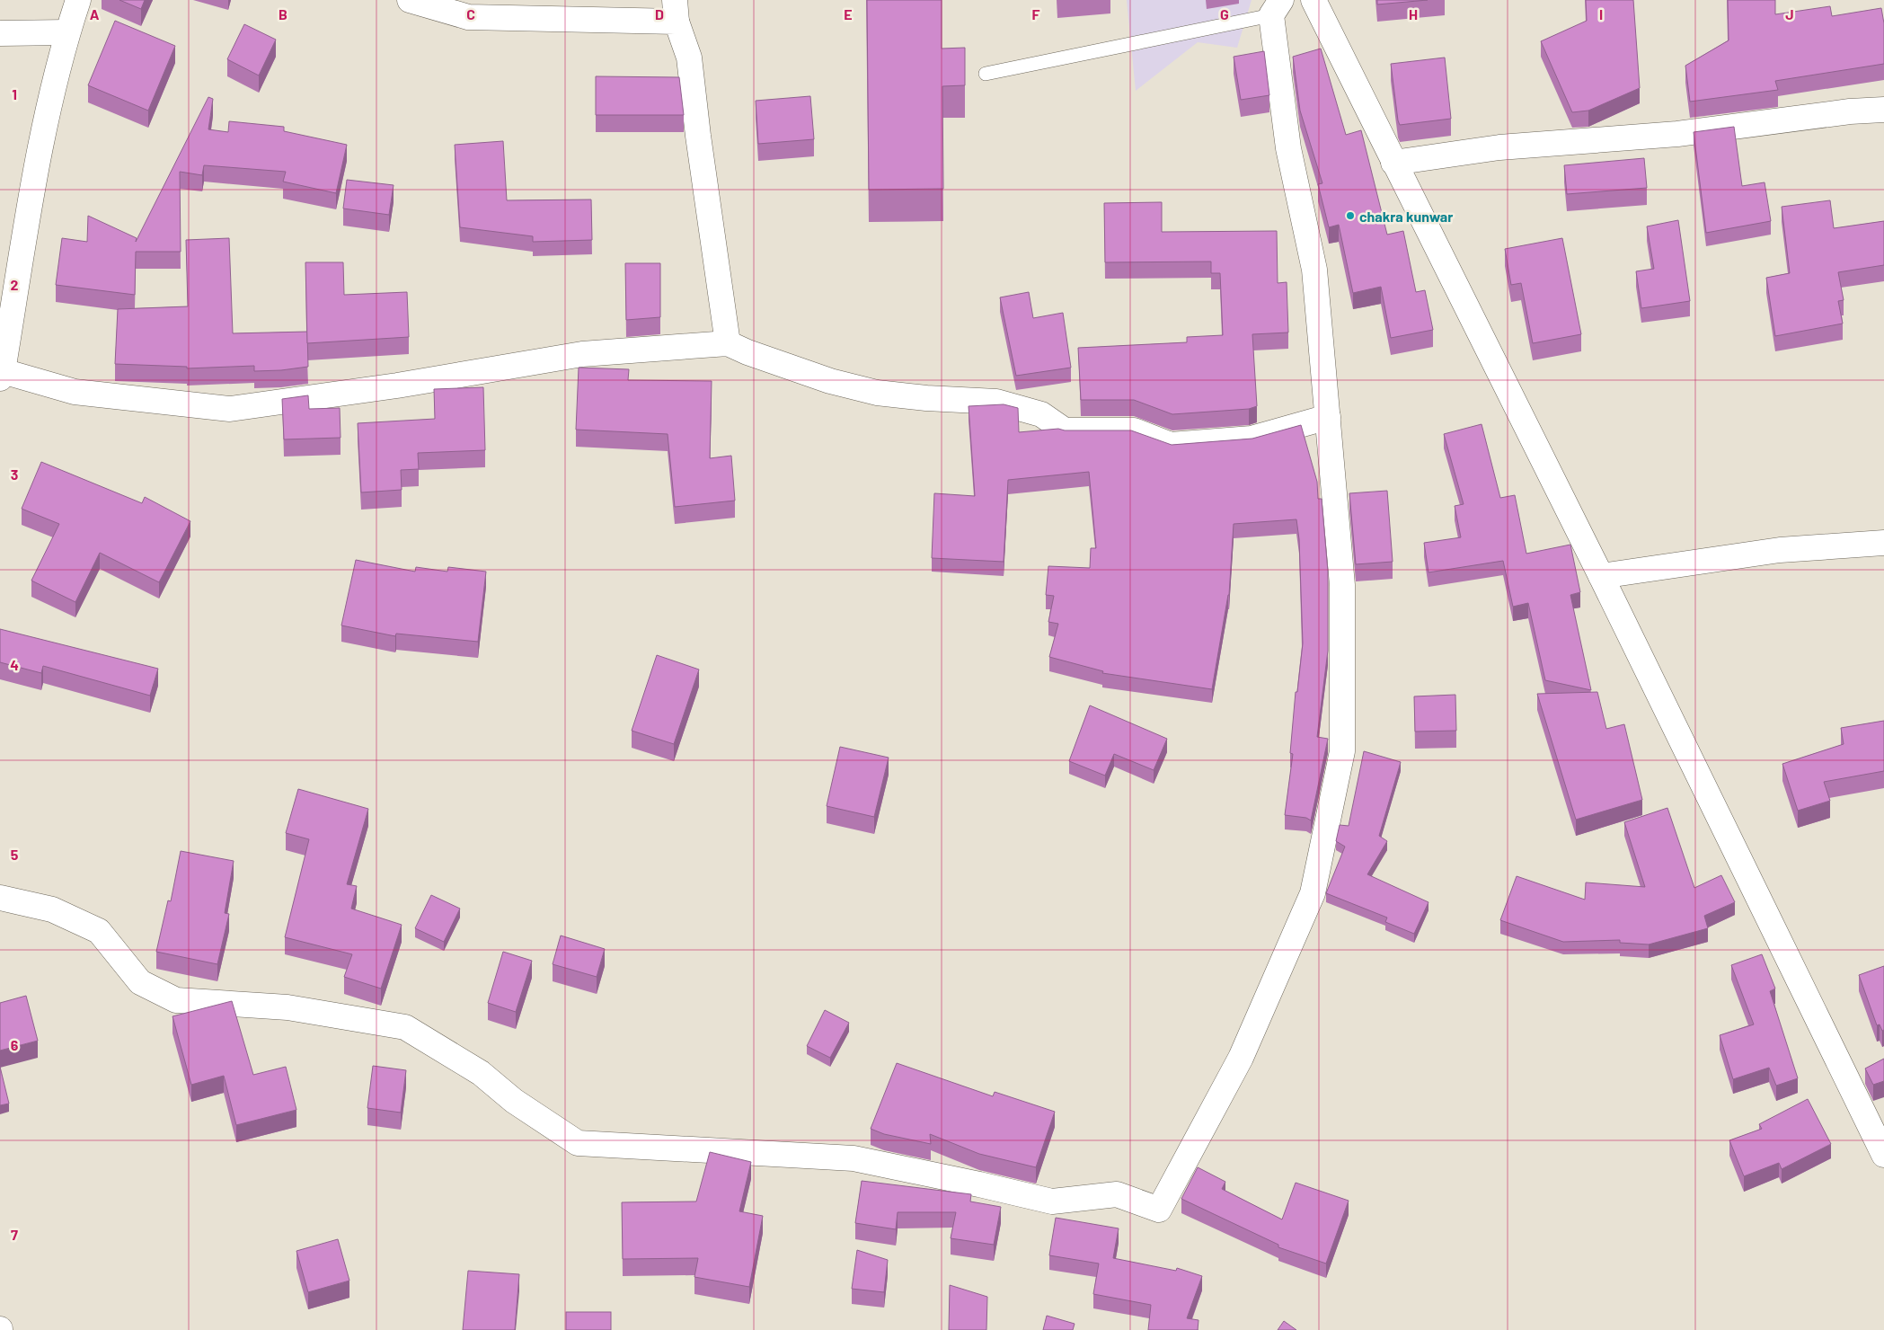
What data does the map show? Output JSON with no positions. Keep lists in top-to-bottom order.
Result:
{
  "places": ["chakra kunwar"],
  "grid": {
    "columns": [
      "A",
      "B",
      "C",
      "D",
      "E",
      "F",
      "G",
      "H",
      "I",
      "J"
    ],
    "rows": [
      "1",
      "2",
      "3",
      "4",
      "5",
      "6",
      "7"
    ]
  }
}
